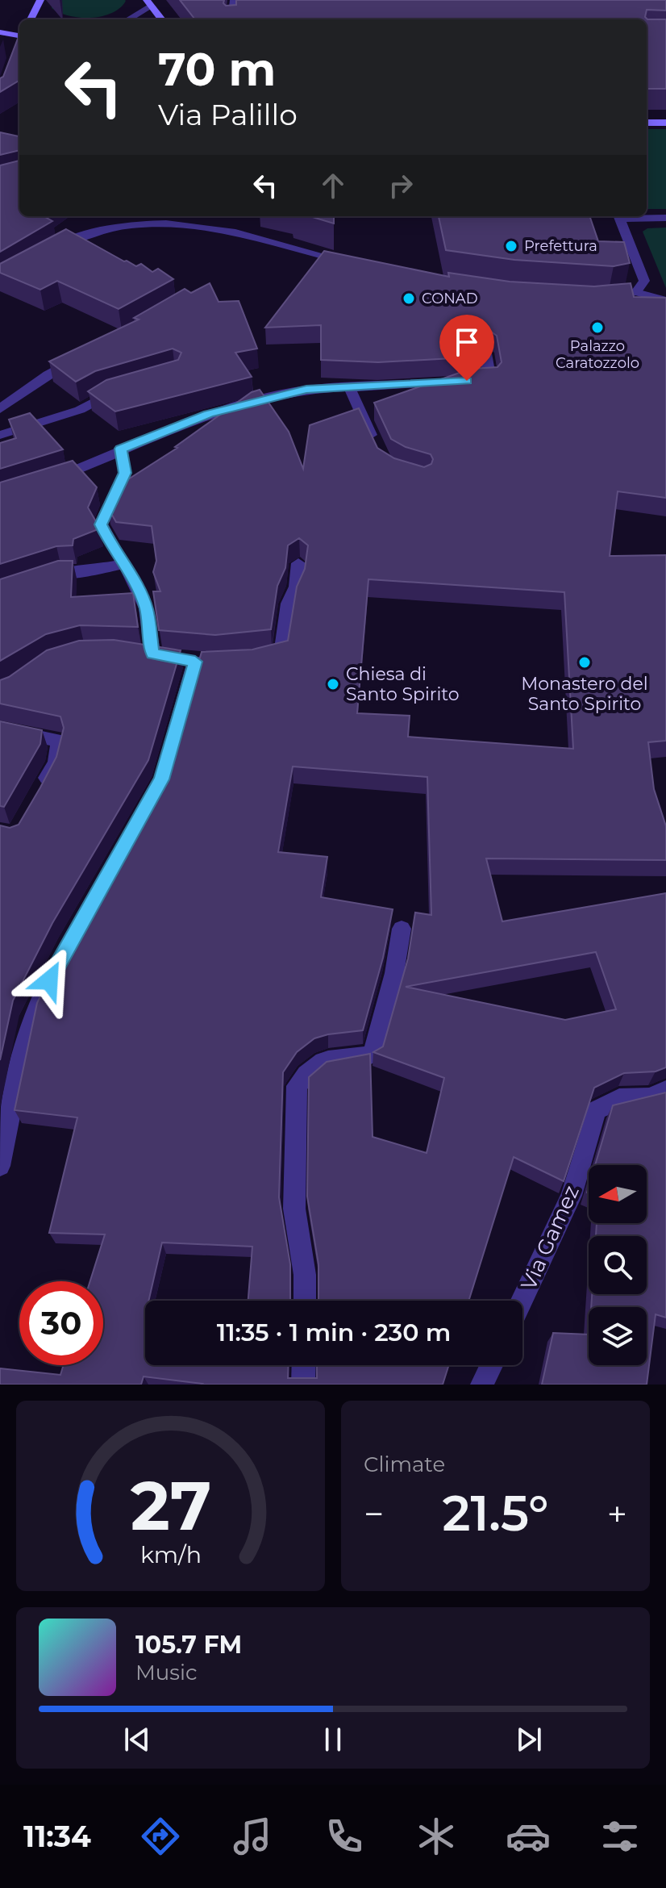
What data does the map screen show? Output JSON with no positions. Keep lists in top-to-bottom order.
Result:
{
  "streets": {
    "street": ["Via Gamez"]
  },
  "places": [
    "Prefettura",
    "CONAD",
    "Palazzo Caratozzolo",
    "Monastero del Santo Spirito",
    "Chiesa di Santo Spirito"
  ],
  "north": "left",
  "page": {
    "turn": ["70 m", "Via Palillo"],
    "limit": "30",
    "trip": "11:35 · 1 min · 230 m",
    "tile": "Climate",
    "heat": ["−", "21.5°", "+"],
    "song": ["105.7 FM", "Music"],
    "tabs": "11:34",
    "gauge": ["27", "km/h"]
  }
}
